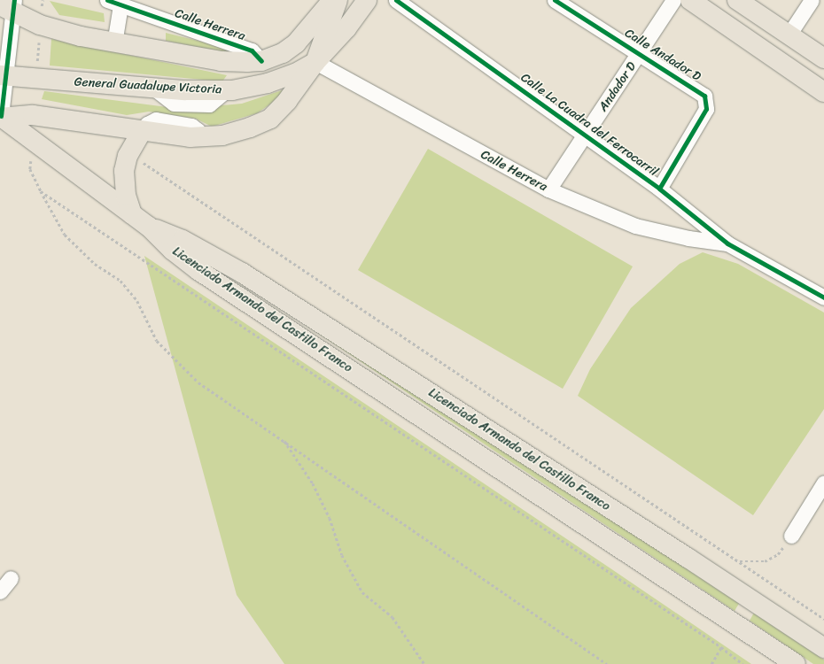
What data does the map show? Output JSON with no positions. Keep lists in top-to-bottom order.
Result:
{
  "streets": {
    "main road": ["General Guadalupe Victoria", "Licenciado Armando del Castillo Franco"],
    "street": [
      "Calle Herrera",
      "Calle Andador D",
      "Andador D",
      "Calle La Cuadra del Ferrocarril"
    ]
  },
  "crossings": [
    ["Calle Herrera", "General Guadalupe Victoria"],
    ["Calle Herrera", "Andador D"],
    ["Calle Herrera", "Calle La Cuadra del Ferrocarril"],
    ["Calle Andador D", "Andador D"],
    ["Calle Andador D", "Calle La Cuadra del Ferrocarril"],
    ["Andador D", "Calle La Cuadra del Ferrocarril"]
  ]
}
